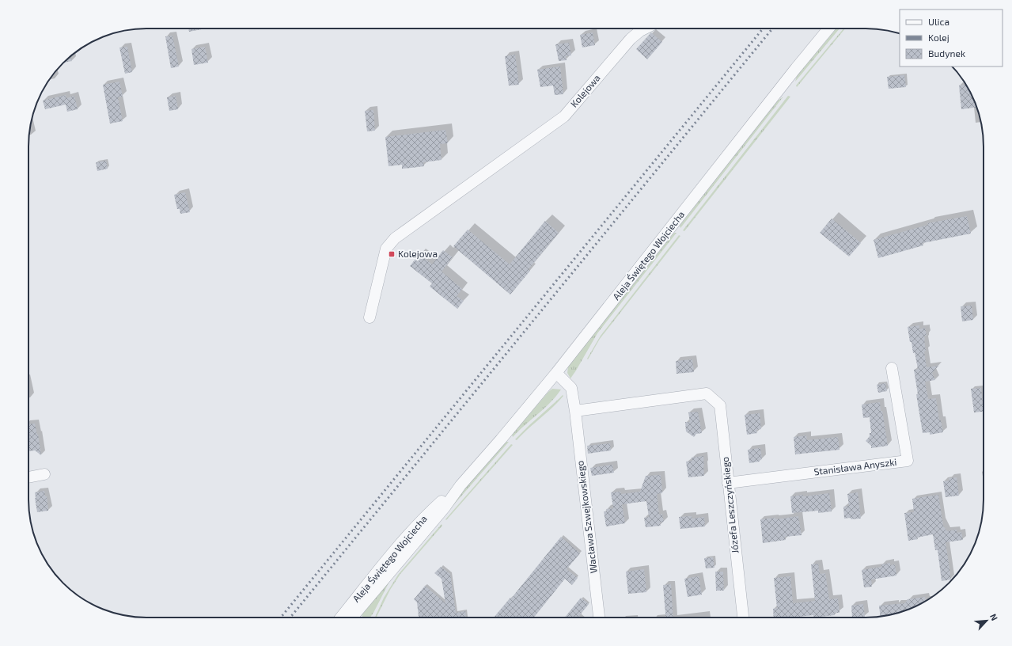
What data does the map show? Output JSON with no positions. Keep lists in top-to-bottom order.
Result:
{
  "streets": {
    "street": [
      "Kolejowa",
      "Aleja Świętego Wojciecha",
      "Stanisława Anyszki",
      "Józefa Leszczyńskiego",
      "Wacława Szwejkowskiego"
    ]
  },
  "crossings": [
    ["Aleja Świętego Wojciecha", "Wacława Szwejkowskiego"],
    ["Stanisława Anyszki", "Józefa Leszczyńskiego"],
    ["Józefa Leszczyńskiego", "Wacława Szwejkowskiego"]
  ],
  "places": {
    "transit": ["Kolejowa"]
  },
  "legend": ["Ulica", "Kolej", "Budynek"],
  "north": "top right"
}
